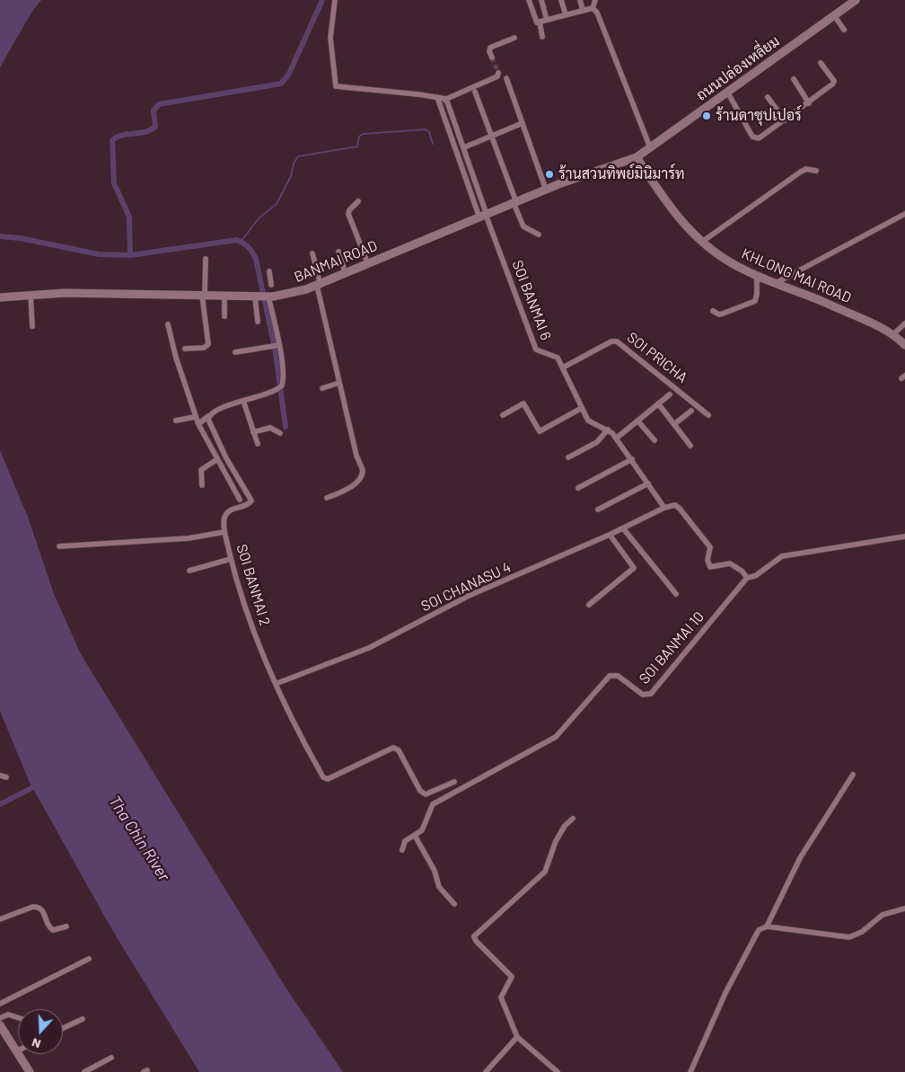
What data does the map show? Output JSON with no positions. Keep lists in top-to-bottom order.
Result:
{
  "streets": {
    "street": [
      "ถนนปล่องเหลี่ยม",
      "BANMAI ROAD",
      "KHLONG MAI ROAD",
      "SOI BANMAI 6",
      "SOI PRICHA",
      "SOI BANMAI 2",
      "SOI CHANASU 4",
      "SOI BANMAI 10"
    ]
  },
  "crossings": [
    ["ถนนปล่องเหลี่ยม", "BANMAI ROAD"],
    ["ถนนปล่องเหลี่ยม", "KHLONG MAI ROAD"],
    ["BANMAI ROAD", "KHLONG MAI ROAD"],
    ["BANMAI ROAD", "SOI BANMAI 6"],
    ["SOI BANMAI 6", "SOI PRICHA"],
    ["SOI BANMAI 6", "SOI CHANASU 4"],
    ["SOI BANMAI 2", "SOI CHANASU 4"]
  ],
  "water": ["Tha Chin River"],
  "places": ["ร้านดาซุปเปอร์", "ร้านสวนทิพย์มินิมาร์ท"],
  "north": "bottom"
}
